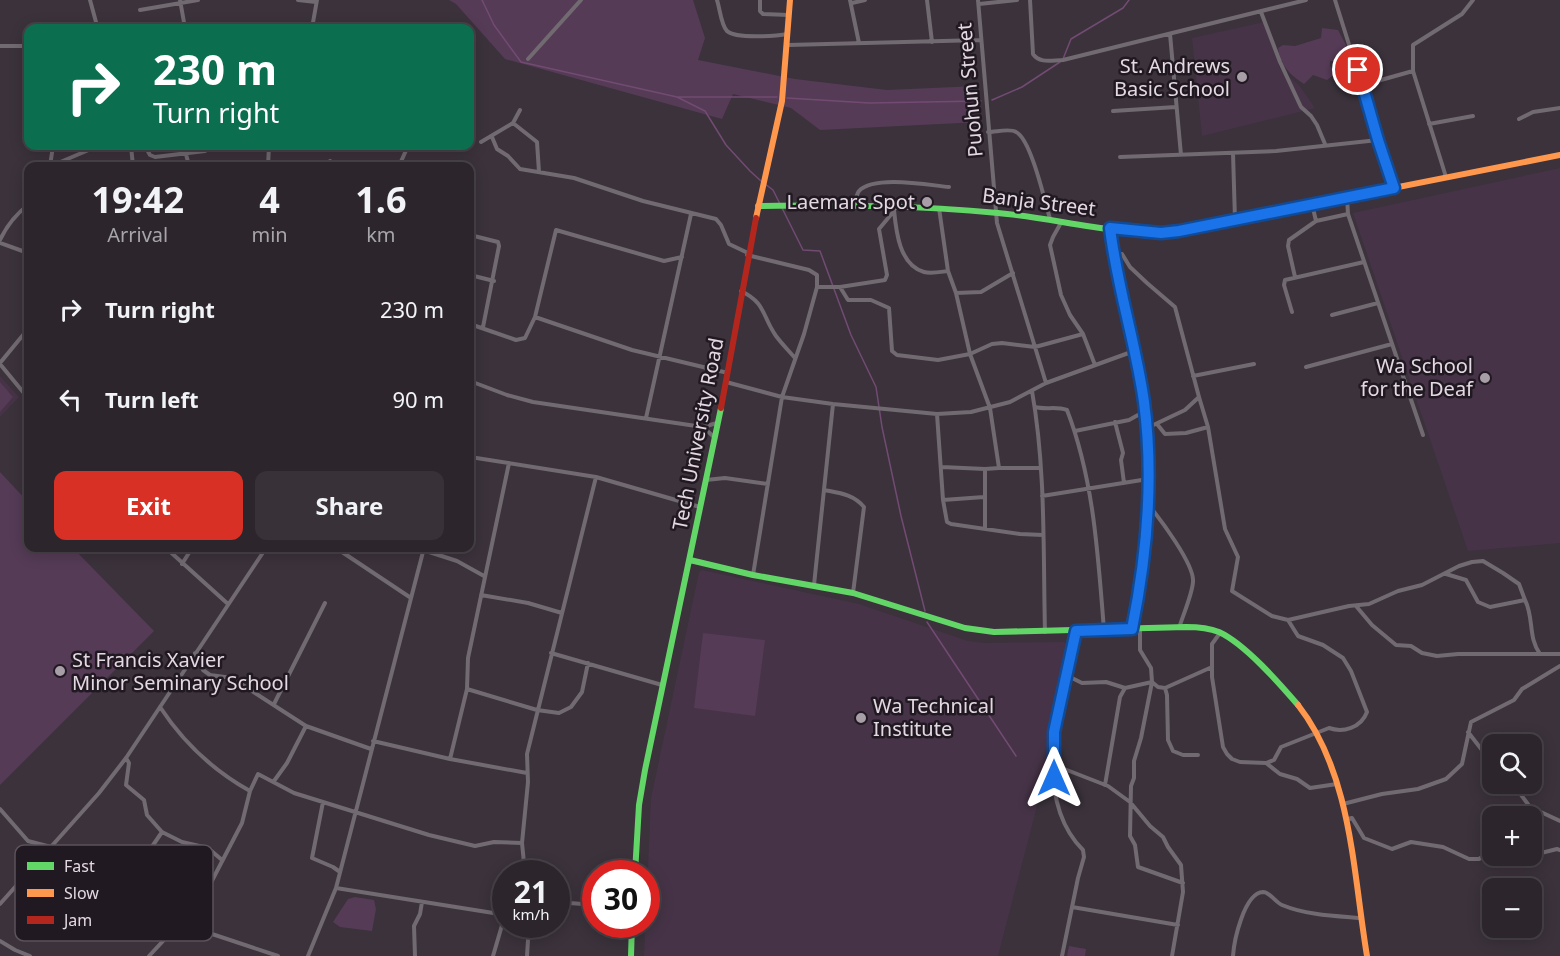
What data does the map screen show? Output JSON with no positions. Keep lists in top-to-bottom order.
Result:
{
  "streets": {
    "street": ["Puohun Street", "Banja Street", "Tech University Road"]
  },
  "crossings": [
    ["Puohun Street", "Banja Street"],
    ["Banja Street", "Tech University Road"]
  ],
  "places": [
    "St. Andrews Basic School",
    "Laemars Spot",
    "Wa School for the Deaf",
    "St Francis Xavier Minor Seminary School",
    "Wa Technical Institute"
  ],
  "legend": ["Fast", "Slow", "Jam"],
  "page": {
    "turn": ["230 m", "Turn right"],
    "eta": [
      "19:42",
      "Arrival",
      "4",
      "min",
      "1.6",
      "km"
    ],
    "list": [
      {
        "name": "Turn right",
        "value": "230 m"
      },
      {
        "name": "Turn left",
        "value": "90 m"
      }
    ],
    "buttons": ["Exit", "Share"],
    "map_buttons": ["+", "−"],
    "speed": "21 km/h",
    "limit": "30"
  }
}
